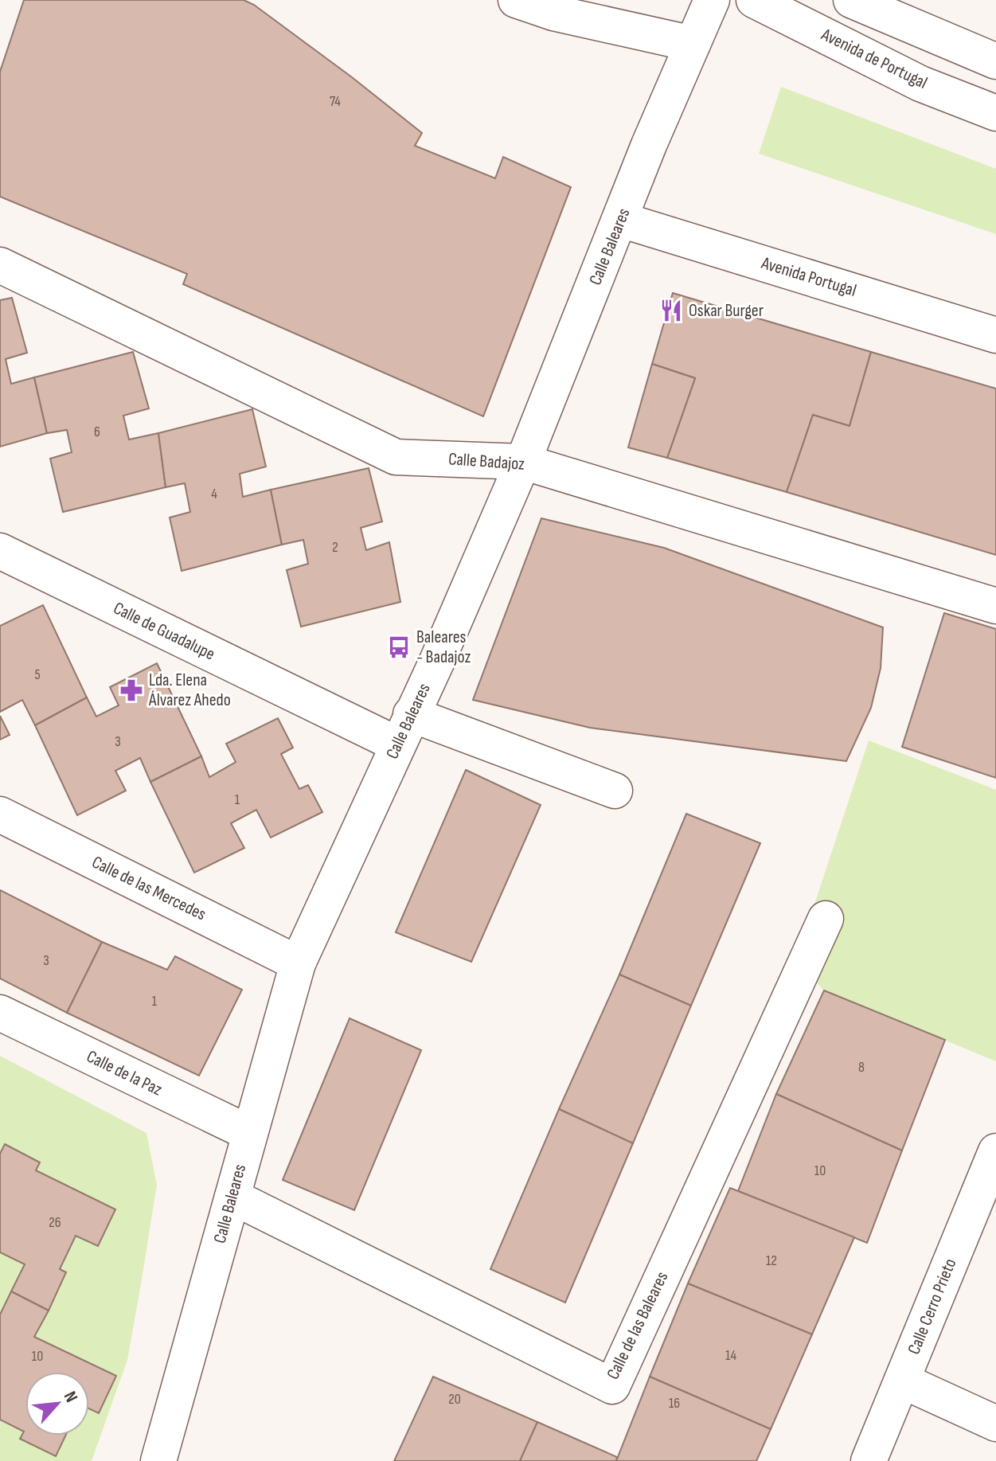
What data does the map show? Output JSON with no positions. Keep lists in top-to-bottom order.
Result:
{
  "streets": {
    "street": [
      "Avenida de Portugal",
      "Calle Baleares",
      "Avenida Portugal",
      "Calle Badajoz",
      "Calle de Guadalupe",
      "Calle de las Mercedes",
      "Calle de la Paz",
      "Calle Cerro Prieto",
      "Calle de las Baleares"
    ]
  },
  "crossings": [
    ["Calle Baleares", "Avenida Portugal"],
    ["Calle Baleares", "Calle Badajoz"],
    ["Calle Baleares", "Calle de Guadalupe"],
    ["Calle Baleares", "Calle de las Mercedes"],
    ["Calle Baleares", "Calle de la Paz"],
    ["Calle Baleares", "Calle de las Baleares"]
  ],
  "places": {
    "restaurant": ["Oskar Burger"],
    "bus stop": ["Baleares - Badajoz"],
    "pharmacy": ["Lda. Elena Álvarez Ahedo"]
  },
  "house_numbers": [
    "74",
    "6",
    "4",
    "2",
    "5",
    "3",
    "1",
    "3",
    "1",
    "8",
    "10",
    "26",
    "12",
    "14",
    "10",
    "20",
    "16"
  ],
  "north": "top right"
}
